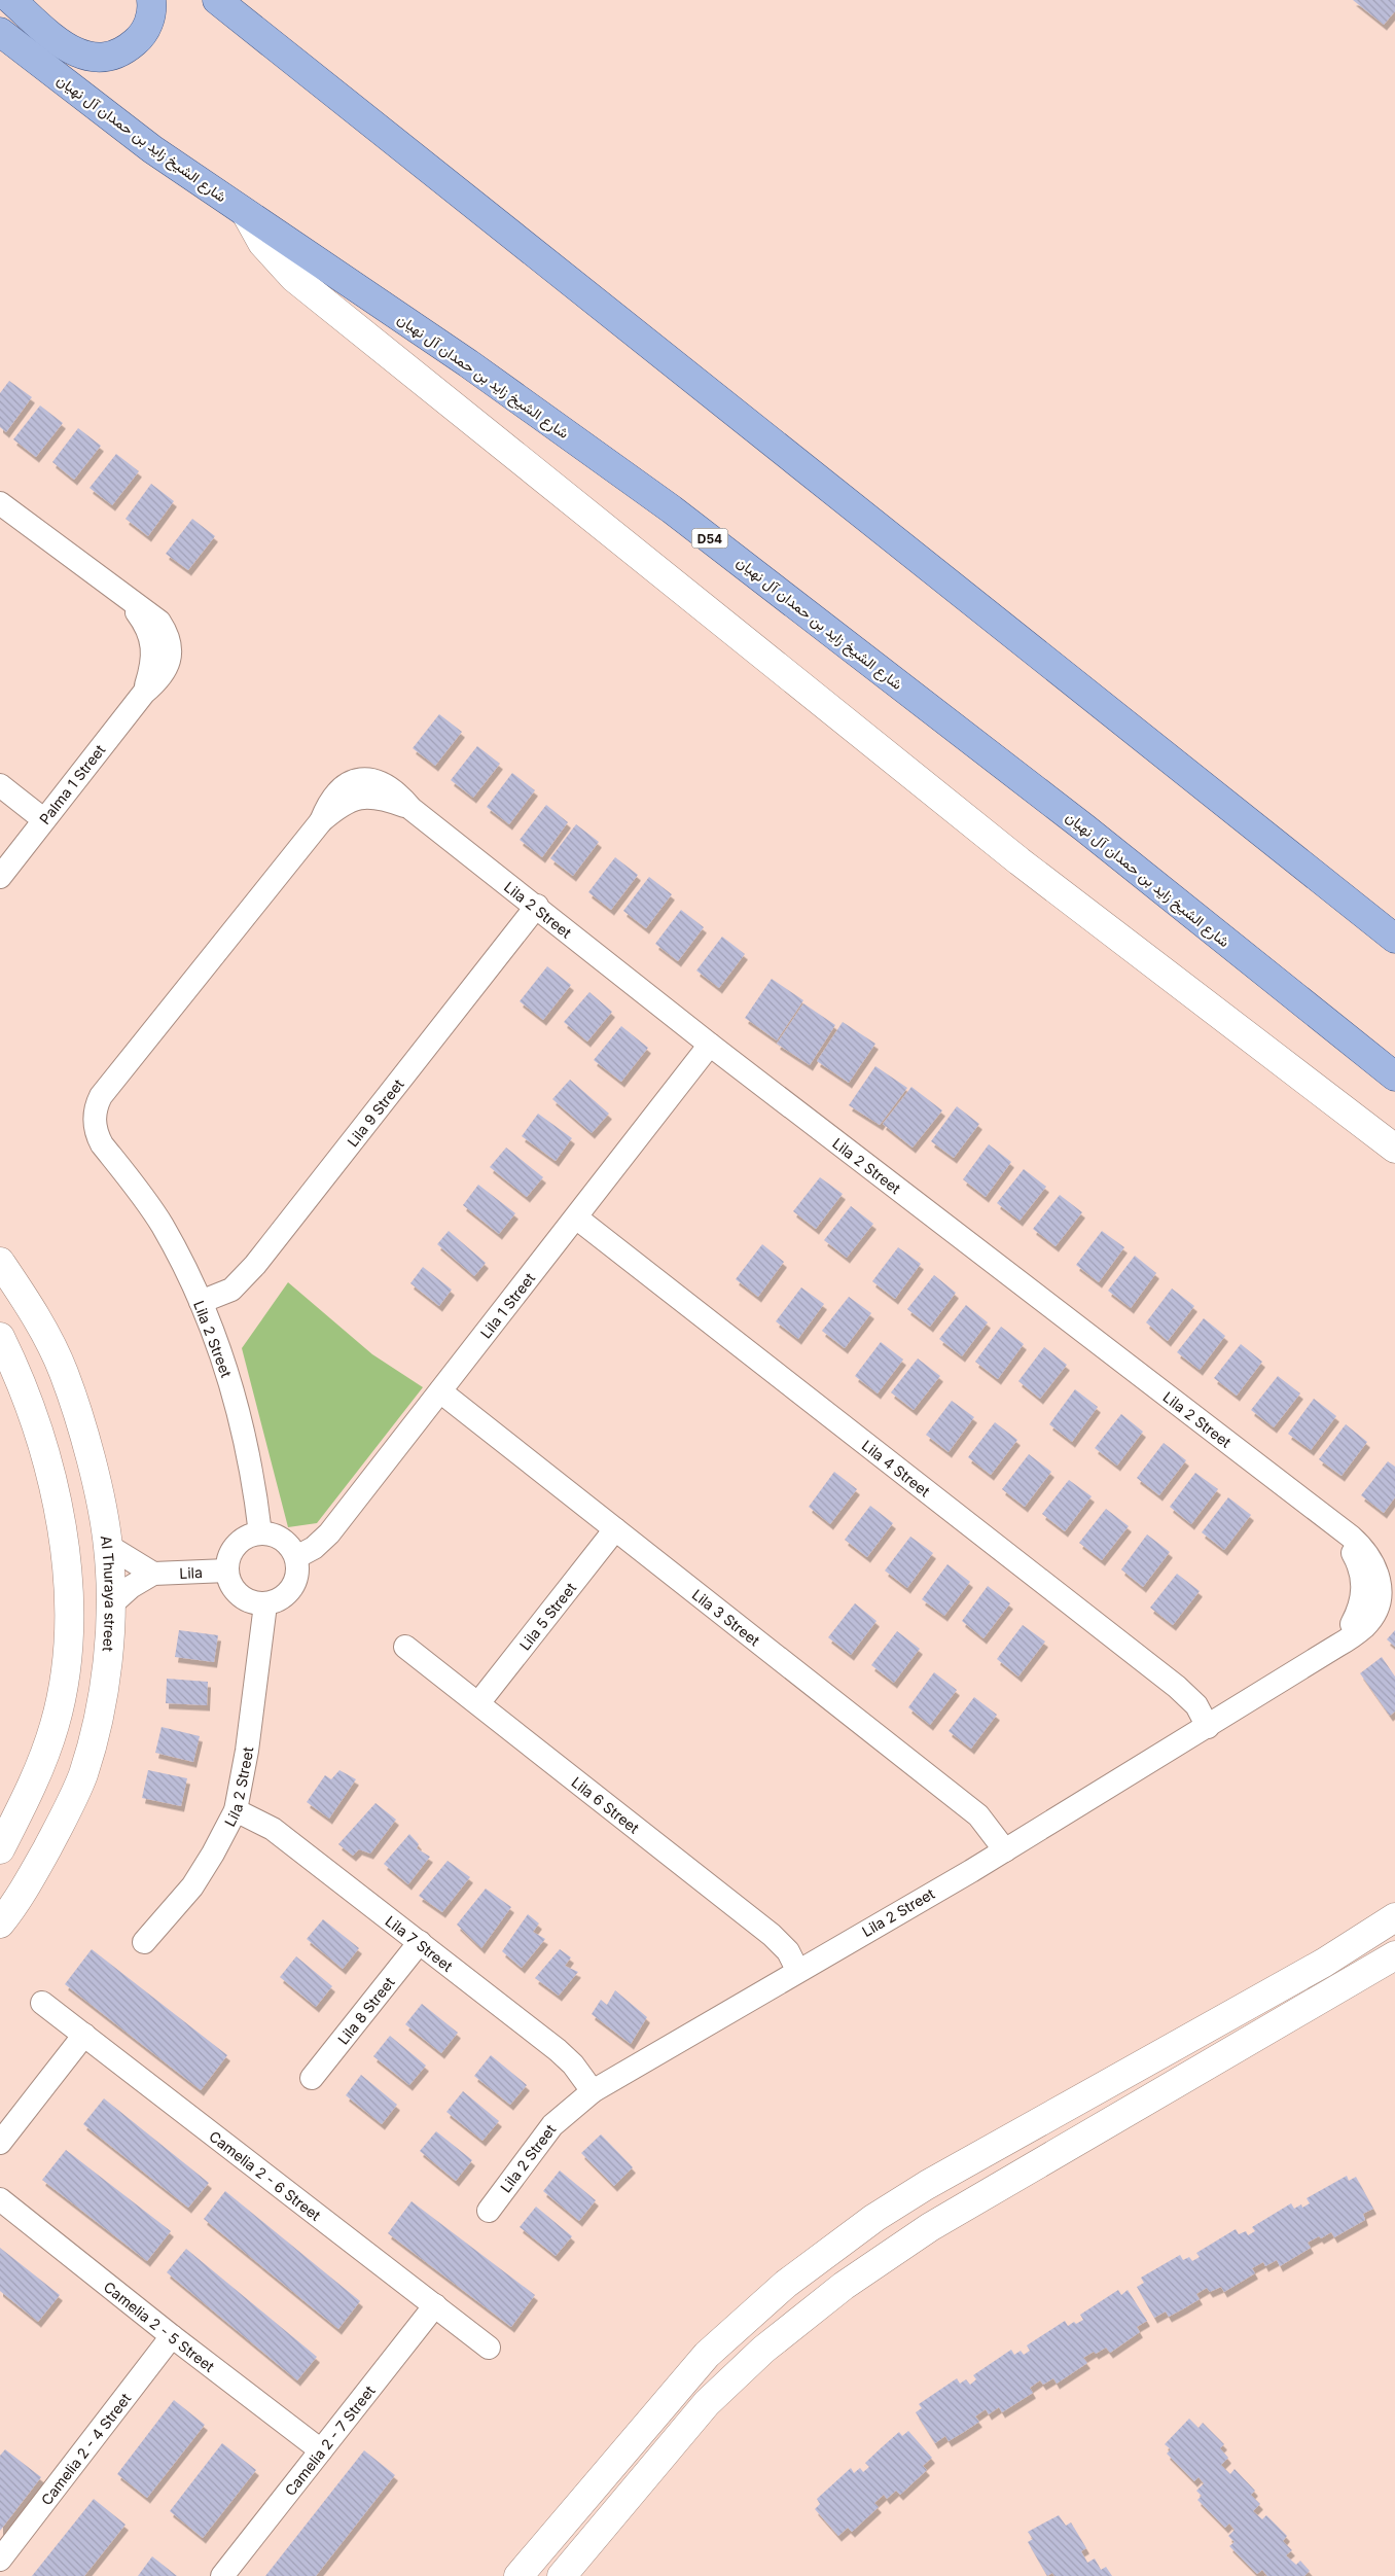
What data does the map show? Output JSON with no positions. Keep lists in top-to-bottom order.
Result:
{
  "streets": {
    "main road": ["شارع الشيخ زايد بن حمدان آل نهيان", "D54"],
    "street": [
      "Palma 1 Street",
      "Lila 2 Street",
      "Lila 9 Street",
      "Lila 1 Street",
      "Lila 4 Street",
      "Lila",
      "Al Thuraya street",
      "Lila 5 Street",
      "Lila 3 Street",
      "Lila 6 Street",
      "Lila 7 Street",
      "Lila 8 Street",
      "Camelia 2 - 6 Street",
      "Camelia 2 - 5 Street",
      "Camelia 2 - 7 Street",
      "Camelia 2 - 4 Street"
    ]
  },
  "crossings": [
    ["Lila 2 Street", "Lila 9 Street"],
    ["Lila 2 Street", "Lila 1 Street"],
    ["Lila 2 Street", "Lila 4 Street"],
    ["Lila 2 Street", "Lila"],
    ["Lila 2 Street", "Lila 3 Street"],
    ["Lila 2 Street", "Lila 6 Street"],
    ["Lila 2 Street", "Lila 7 Street"],
    ["Lila 1 Street", "Lila 4 Street"],
    ["Lila 1 Street", "Lila"],
    ["Lila 1 Street", "Lila 3 Street"],
    ["Lila", "Al Thuraya street"],
    ["Lila 5 Street", "Lila 3 Street"],
    ["Lila 5 Street", "Lila 6 Street"],
    ["Lila 7 Street", "Lila 8 Street"],
    ["Camelia 2 - 6 Street", "Camelia 2 - 7 Street"],
    ["Camelia 2 - 5 Street", "Camelia 2 - 7 Street"],
    ["Camelia 2 - 5 Street", "Camelia 2 - 4 Street"]
  ]
}
